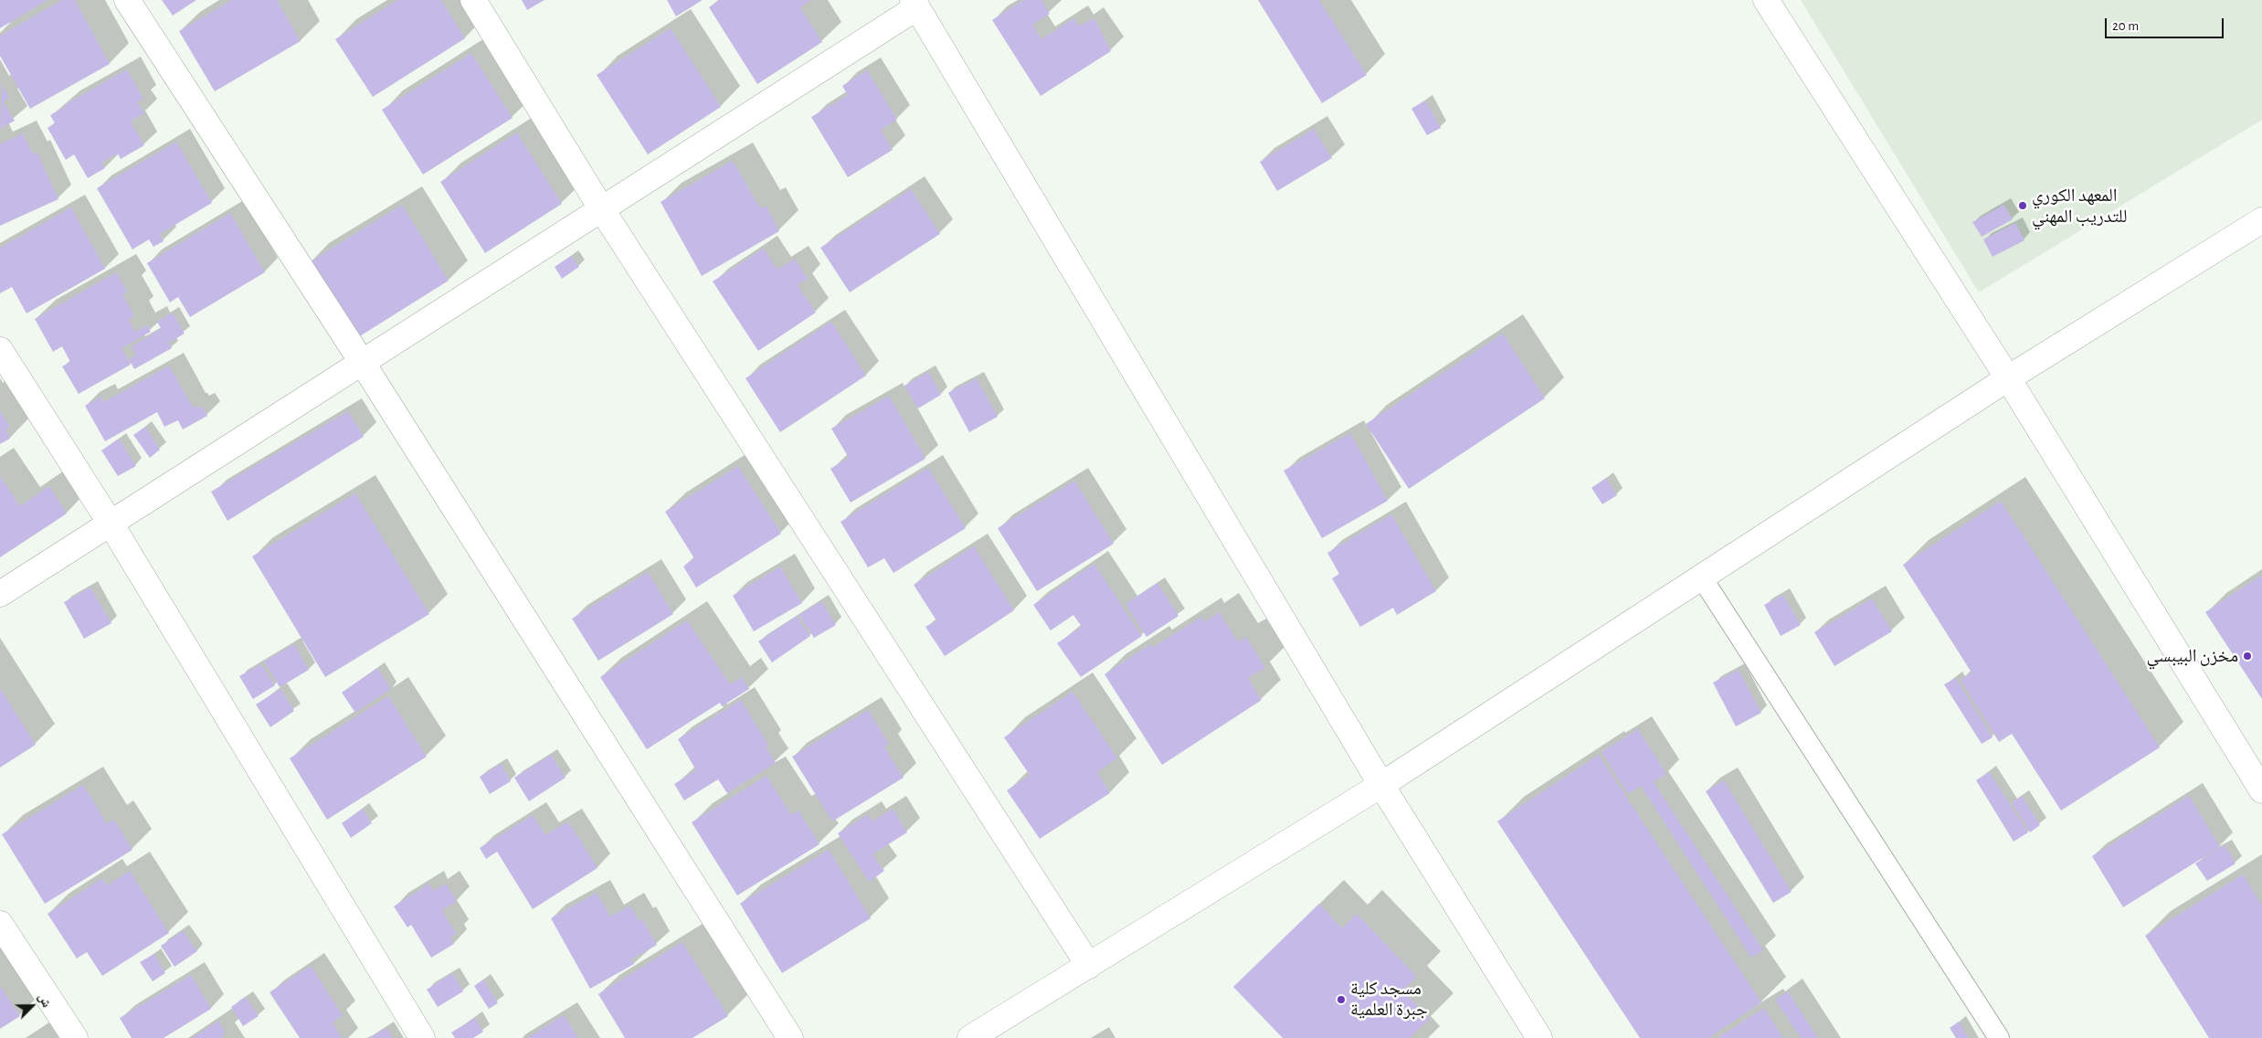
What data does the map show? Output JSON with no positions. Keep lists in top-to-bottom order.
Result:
{
  "places": ["المعهد الكوري للتدريب المهني", "مخزن البيبسي", "مسجد كلية جبرة العلمية"],
  "scale_bar": "20 m",
  "north": "top right"
}
